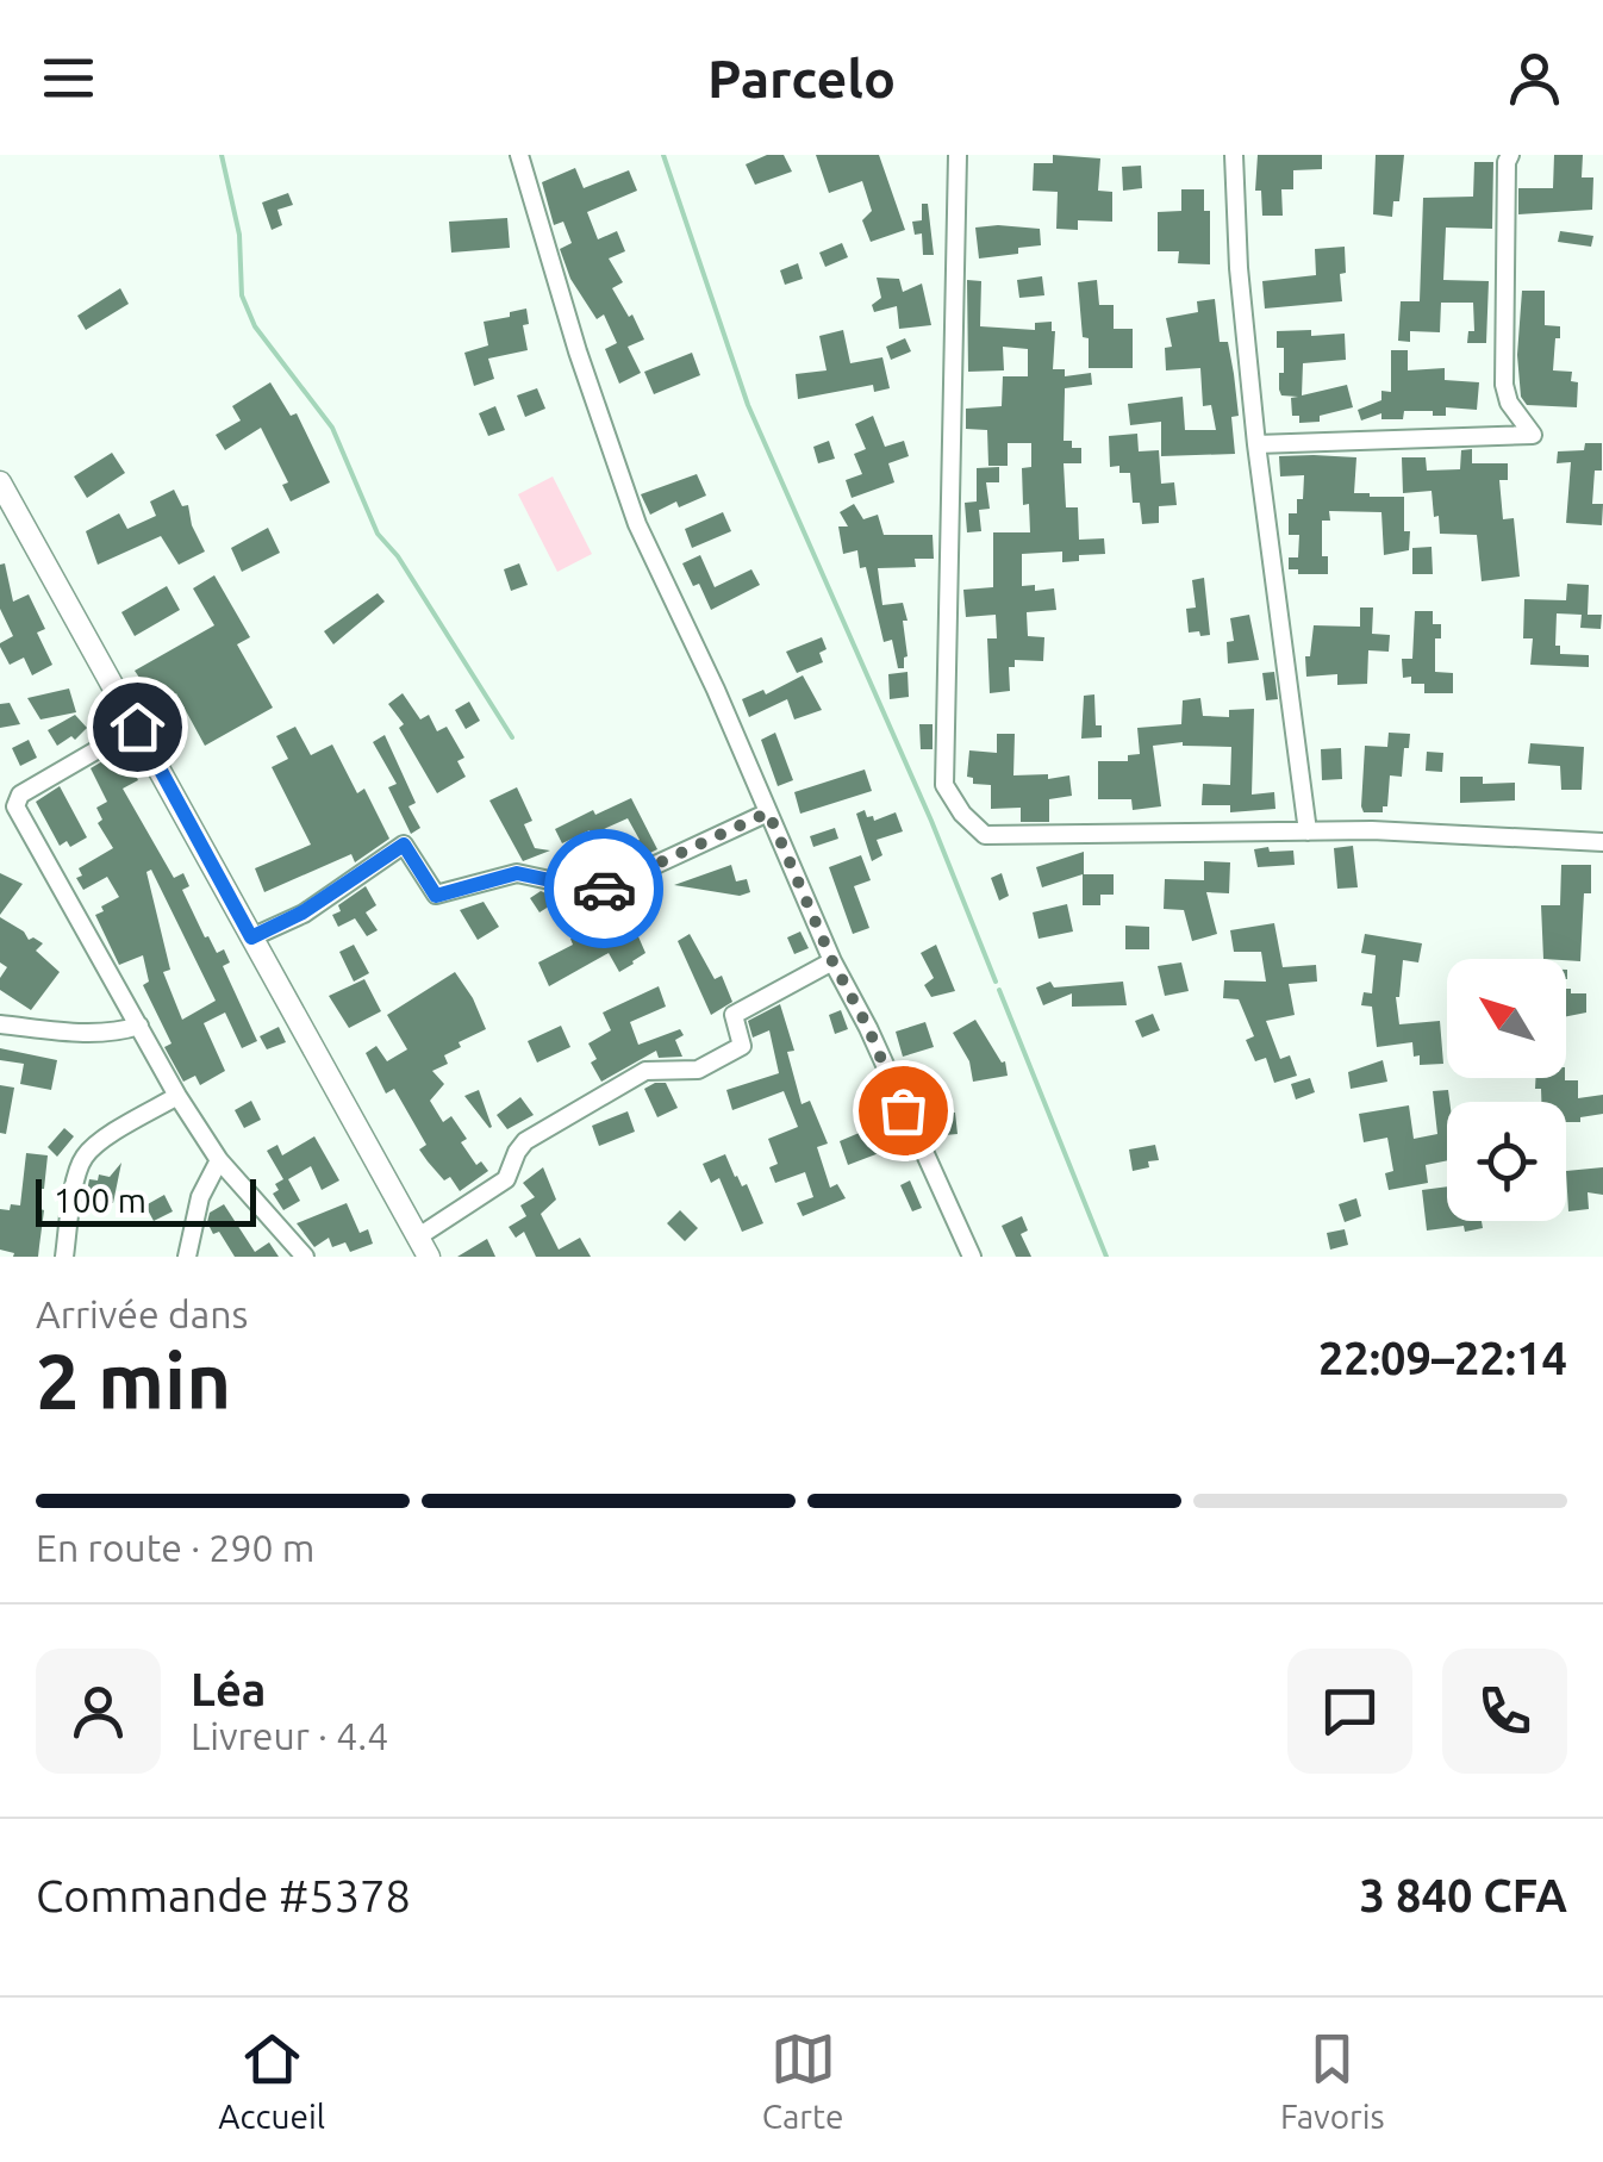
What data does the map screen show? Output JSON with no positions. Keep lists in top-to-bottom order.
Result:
{
  "scale_bar": "100 m",
  "north": "top left",
  "page": {
    "header": "Parcelo",
    "scale": "100 m",
    "heading": ["2 min", "Arrivée dans", "22:09–22:14"],
    "panel": [
      "Léa",
      "Livreur · 4.4",
      "Commande #5378",
      "3 840 CFA"
    ],
    "bar": "En route · 290 m",
    "tabs": ["Accueil", "Carte", "Favoris"]
  }
}
